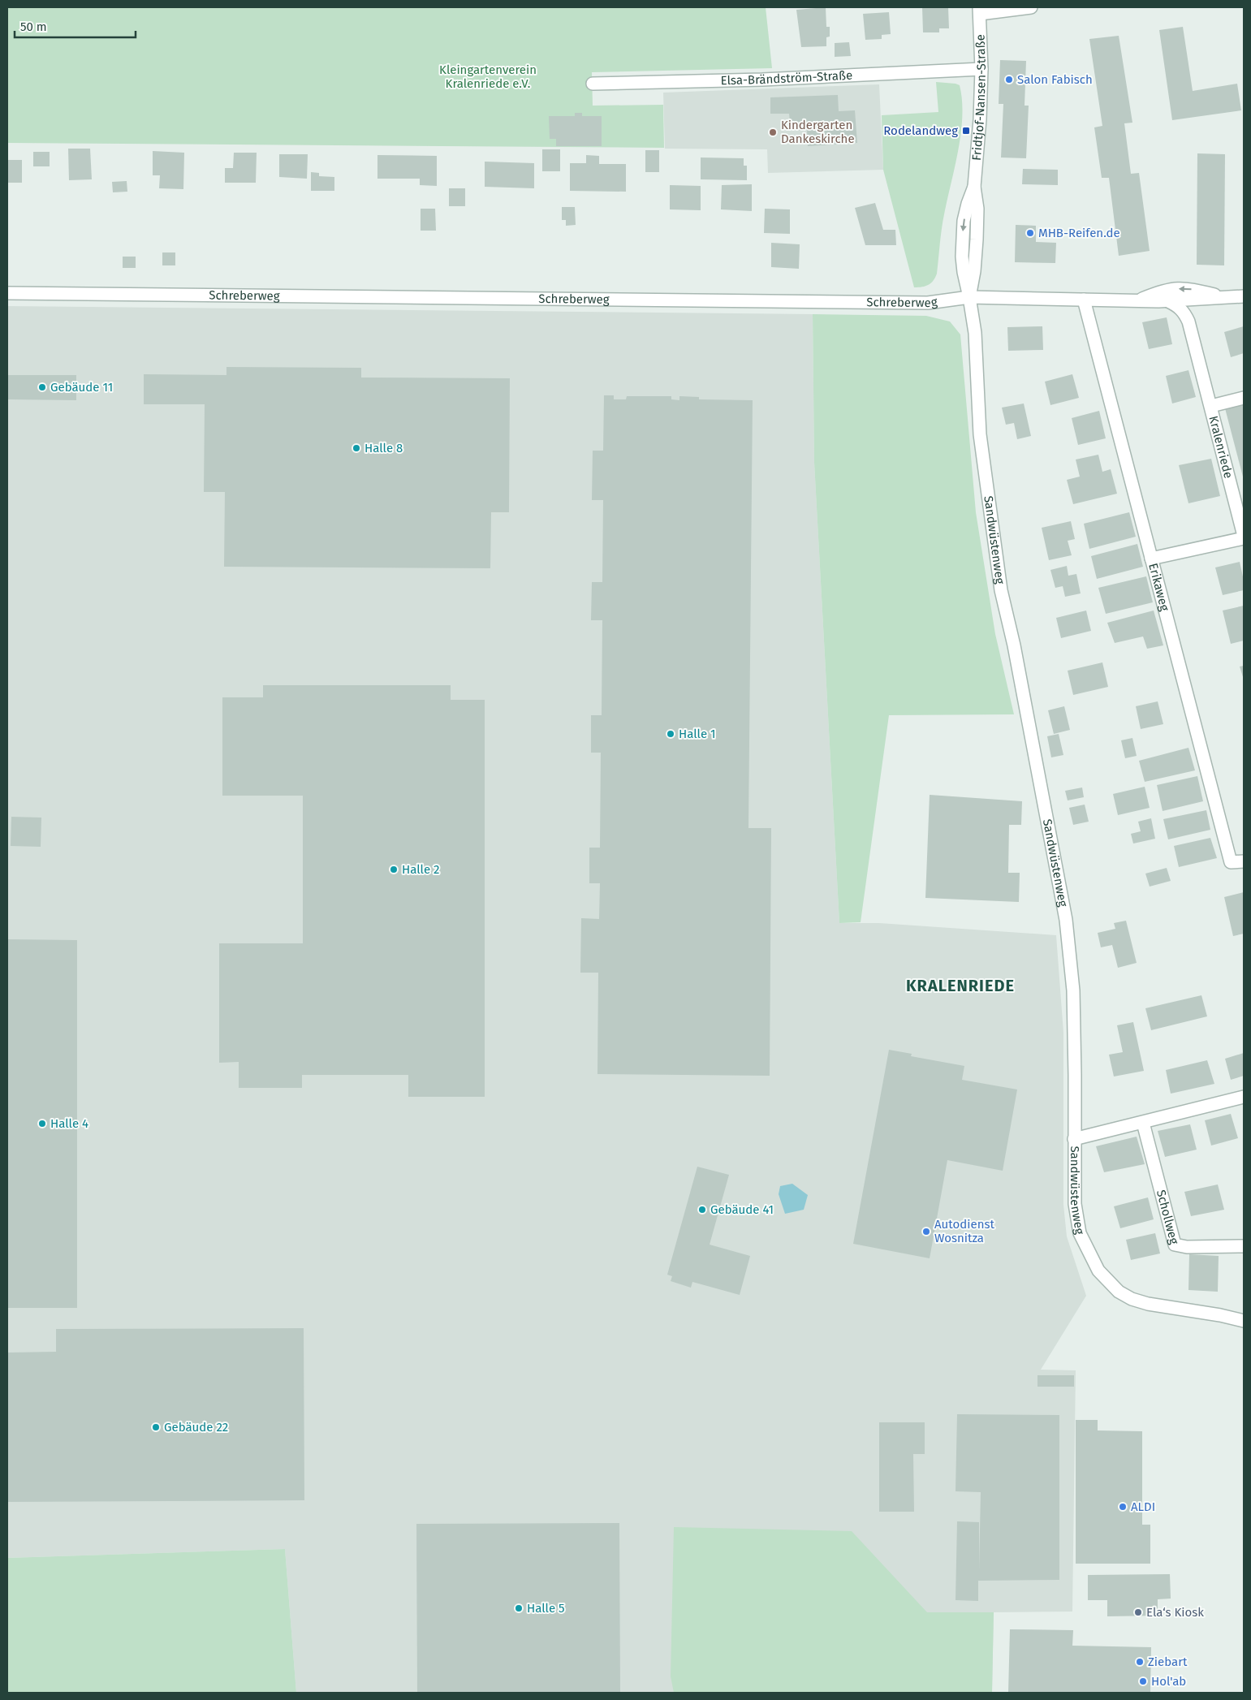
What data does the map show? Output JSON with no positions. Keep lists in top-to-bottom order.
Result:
{
  "streets": {
    "street": [
      "Elsa-Brändström-Straße",
      "Fridtjof-Nansen-Straße",
      "Schreberweg",
      "Kralenriede",
      "Sandwüstenweg",
      "Erikaweg",
      "Schollweg"
    ]
  },
  "crossings": [
    ["Elsa-Brändström-Straße", "Fridtjof-Nansen-Straße"],
    ["Fridtjof-Nansen-Straße", "Schreberweg"],
    ["Fridtjof-Nansen-Straße", "Sandwüstenweg"],
    ["Schreberweg", "Kralenriede"],
    ["Schreberweg", "Sandwüstenweg"],
    ["Schreberweg", "Erikaweg"]
  ],
  "districts": ["KRALENRIEDE"],
  "parks": ["Kleingartenverein Kralenriede e.V."],
  "places": {
    "other": [
      "Salon Fabisch",
      "Kindergarten Dankeskirche",
      "MHB-Reifen.de",
      "Gebäude 11",
      "Halle 8",
      "Halle 1",
      "Halle 2",
      "Halle 4",
      "Gebäude 41",
      "Autodienst Wosnitza",
      "Gebäude 22",
      "ALDI",
      "Halle 5",
      "Ela‘s Kiosk",
      "Ziebart",
      "Hol'ab"
    ],
    "transit": ["Rodelandweg"]
  },
  "scale_bar": "50 m"
}
